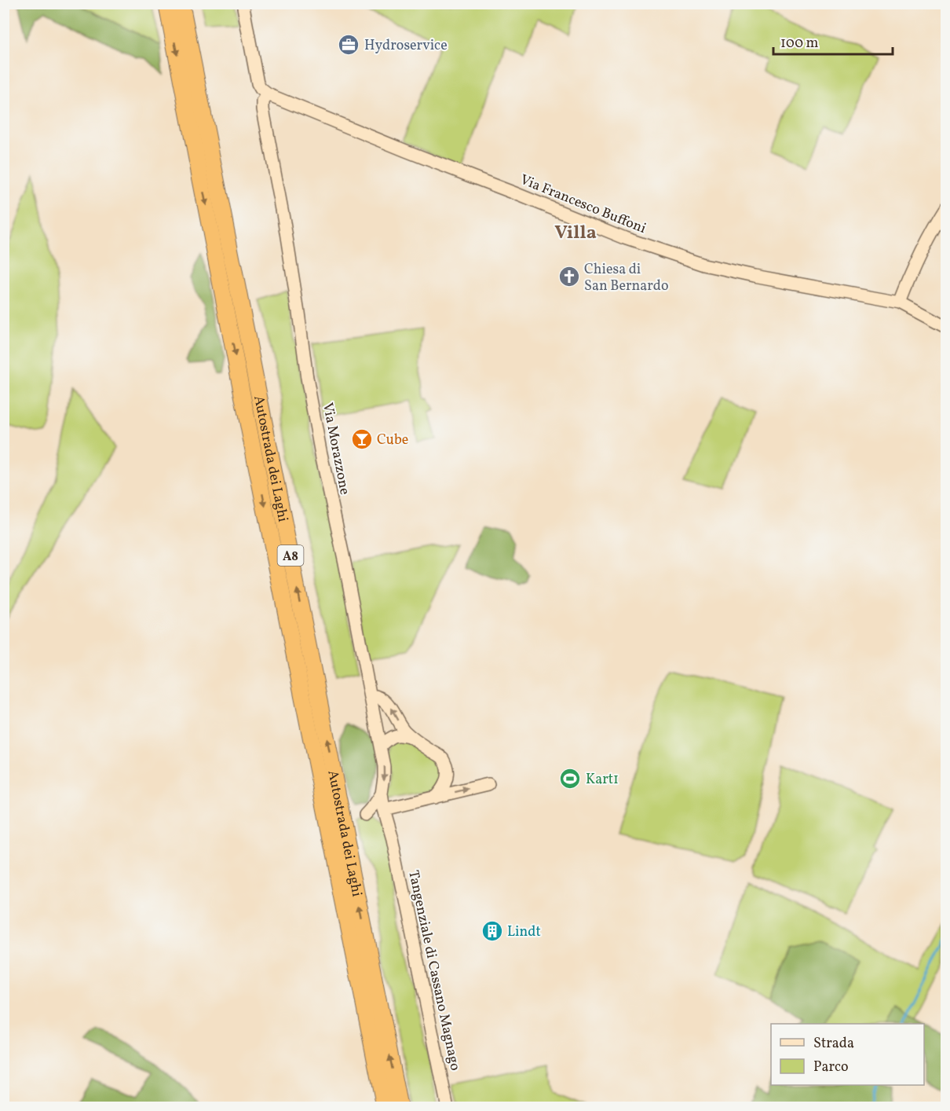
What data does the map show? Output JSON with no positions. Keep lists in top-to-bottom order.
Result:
{
  "streets": {
    "highway": ["Autostrada dei Laghi", "A8"],
    "street": ["Via Francesco Buffoni", "Via Morazzone", "Tangenziale di Cassano Magnago"]
  },
  "crossings": [
    ["Via Francesco Buffoni", "Via Morazzone"],
    ["Via Morazzone", "Tangenziale di Cassano Magnago"]
  ],
  "districts": ["Villa"],
  "places": {
    "office": ["Hydroservice"],
    "church": ["Chiesa di San Bernardo"],
    "bar": ["Cube"],
    "sports": ["Kart1"],
    "building": ["Lindt"]
  },
  "legend": ["Strada", "Parco"],
  "scale_bar": "100 m"
}
